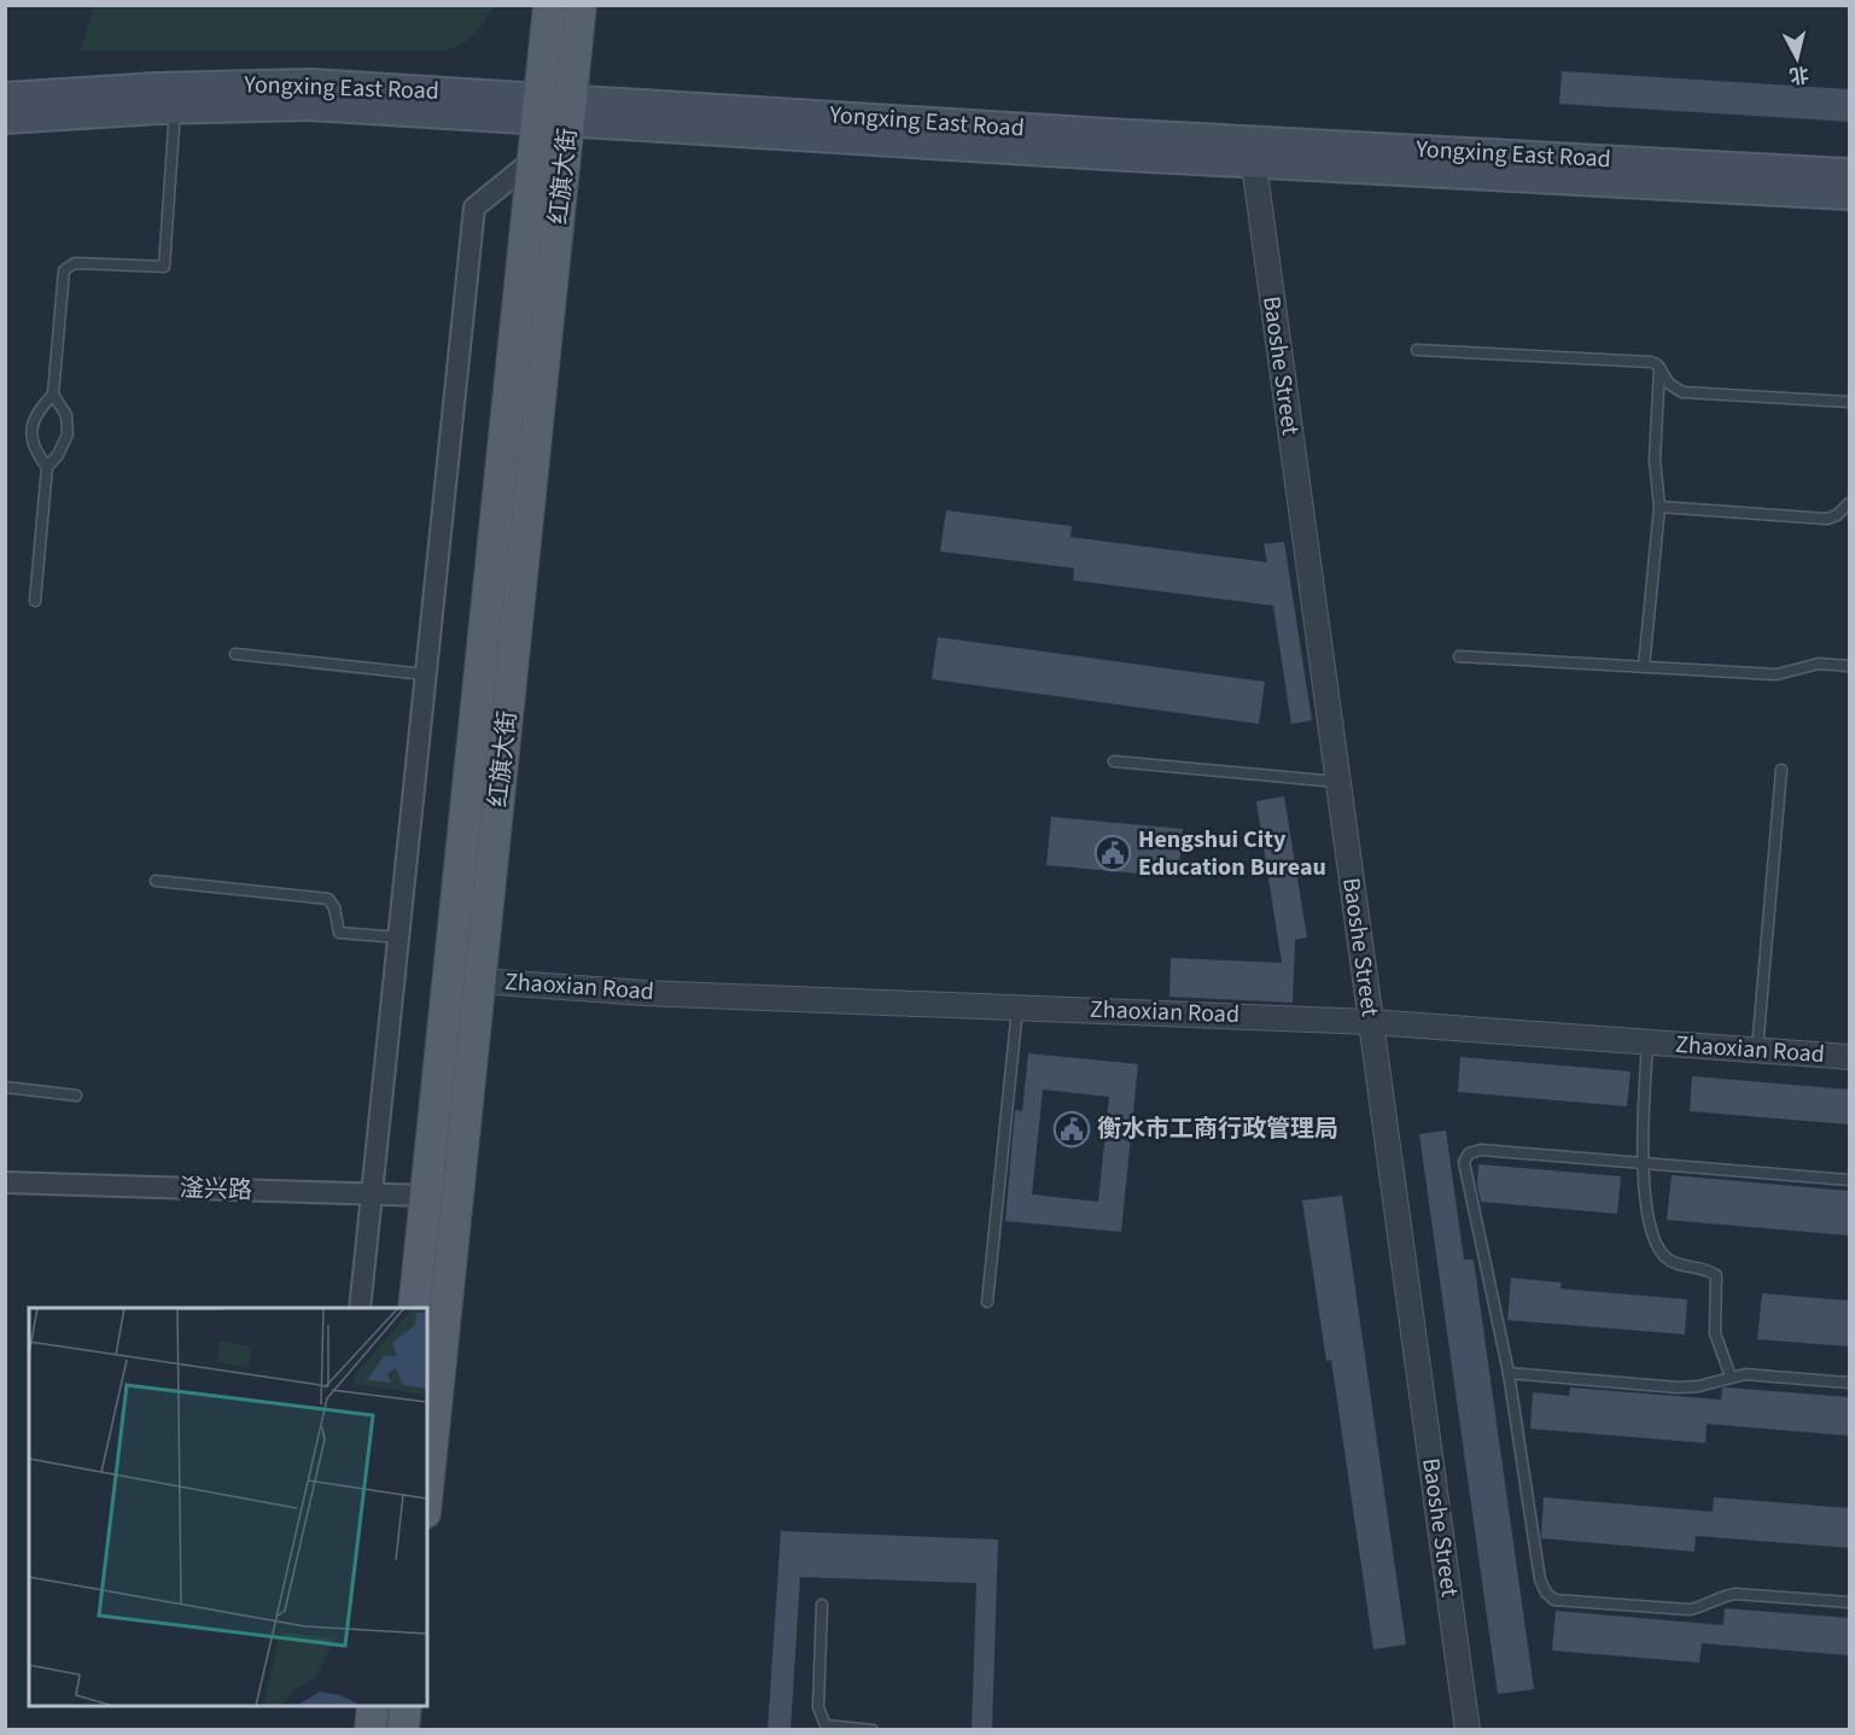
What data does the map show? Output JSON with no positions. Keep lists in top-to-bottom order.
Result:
{
  "streets": {
    "main road": ["Yongxing East Road", "红旗大街"],
    "street": ["Baoshe Street", "Zhaoxian Road", "滏兴路"]
  },
  "crossings": [
    ["Yongxing East Road", "红旗大街"],
    ["Yongxing East Road", "Baoshe Street"],
    ["红旗大街", "Zhaoxian Road"],
    ["红旗大街", "滏兴路"],
    ["Baoshe Street", "Zhaoxian Road"]
  ],
  "places": {
    "public building": ["Hengshui City Education Bureau", "衡水市工商行政管理局"]
  },
  "north": "bottom"
}
